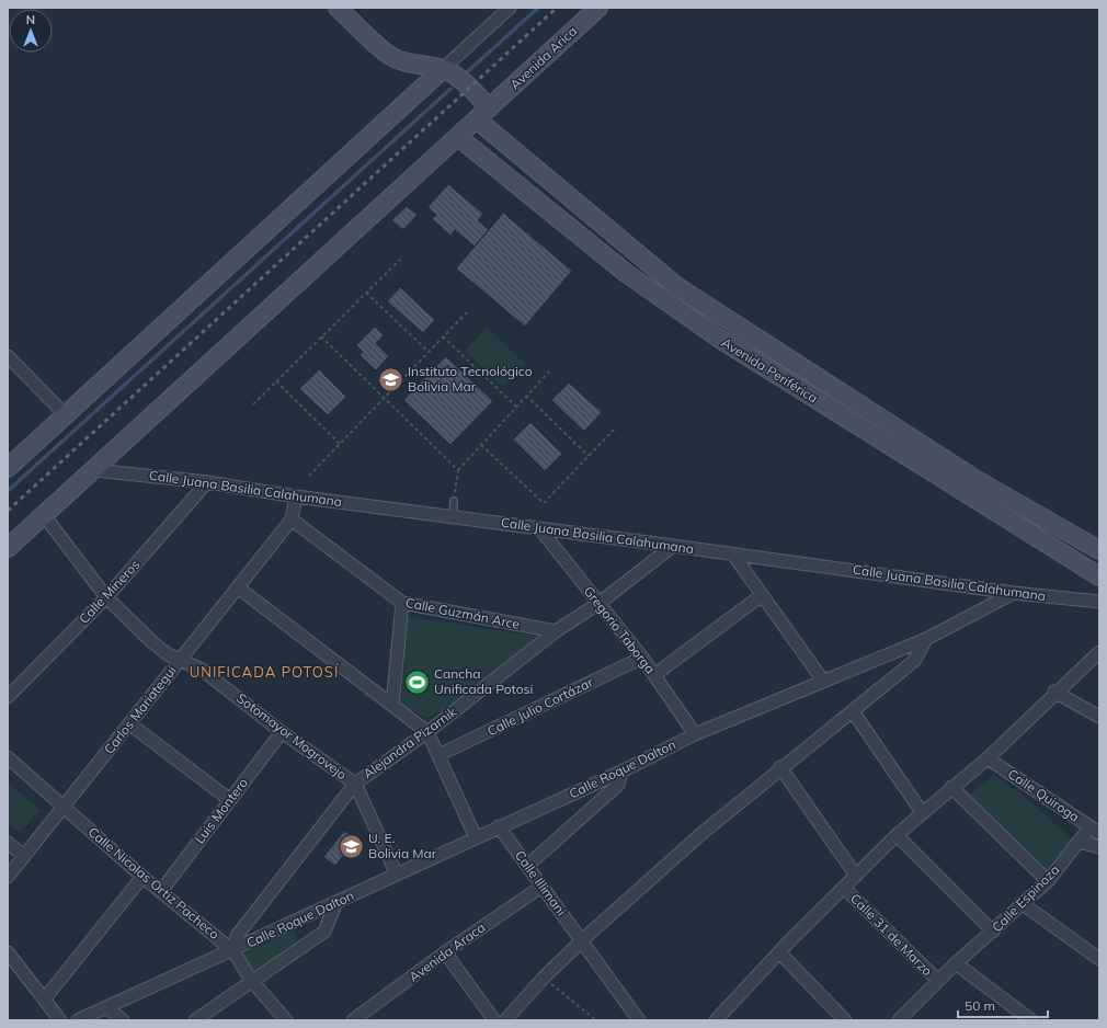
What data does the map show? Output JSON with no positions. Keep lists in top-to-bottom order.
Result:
{
  "streets": {
    "street": [
      "Avenida Arica",
      "Avenida Periférica",
      "Calle Juana Basilia Calahumana",
      "Calle Mineros",
      "Calle Guzmán Arce",
      "Gregorio Taborga",
      "Calle Julio Cortázar",
      "Carlos Mariategui",
      "Sotomayor Mogrovejo",
      "Alejandra Pizarnik",
      "Calle Roque Dalton",
      "Calle Quiroga",
      "Luis Montero",
      "Calle Nicolas Ortiz Pacheco",
      "Calle Illimani",
      "Calle Espinoza",
      "Calle 31 de Marzo",
      "Avenida Araca"
    ]
  },
  "crossings": [
    ["Avenida Arica", "Avenida Periférica"],
    ["Avenida Arica", "Calle Juana Basilia Calahumana"],
    ["Avenida Arica", "Sotomayor Mogrovejo"],
    ["Calle Juana Basilia Calahumana", "Calle Mineros"],
    ["Calle Juana Basilia Calahumana", "Gregorio Taborga"],
    ["Calle Juana Basilia Calahumana", "Carlos Mariategui"],
    ["Calle Juana Basilia Calahumana", "Alejandra Pizarnik"],
    ["Calle Juana Basilia Calahumana", "Calle Roque Dalton"],
    ["Calle Mineros", "Sotomayor Mogrovejo"],
    ["Calle Guzmán Arce", "Carlos Mariategui"],
    ["Calle Guzmán Arce", "Alejandra Pizarnik"],
    ["Gregorio Taborga", "Calle Julio Cortázar"],
    ["Gregorio Taborga", "Alejandra Pizarnik"],
    ["Gregorio Taborga", "Calle Roque Dalton"],
    ["Carlos Mariategui", "Sotomayor Mogrovejo"],
    ["Carlos Mariategui", "Calle Nicolas Ortiz Pacheco"],
    ["Sotomayor Mogrovejo", "Alejandra Pizarnik"],
    ["Sotomayor Mogrovejo", "Calle Roque Dalton"],
    ["Sotomayor Mogrovejo", "Luis Montero"],
    ["Alejandra Pizarnik", "Calle Roque Dalton"],
    ["Alejandra Pizarnik", "Calle Nicolas Ortiz Pacheco"],
    ["Calle Roque Dalton", "Calle Nicolas Ortiz Pacheco"],
    ["Calle Roque Dalton", "Calle Illimani"],
    ["Calle Quiroga", "Calle Espinoza"],
    ["Luis Montero", "Calle Nicolas Ortiz Pacheco"],
    ["Calle Illimani", "Avenida Araca"],
    ["Calle Espinoza", "Calle 31 de Marzo"]
  ],
  "districts": ["UNIFICADA POTOSÍ"],
  "places": {
    "school or university": ["Instituto Tecnológico Bolivia Mar", "U. E. Bolivia Mar"],
    "sports": ["Cancha Unificada Potosi"]
  },
  "scale_bar": "50 m",
  "north": "top"
}
